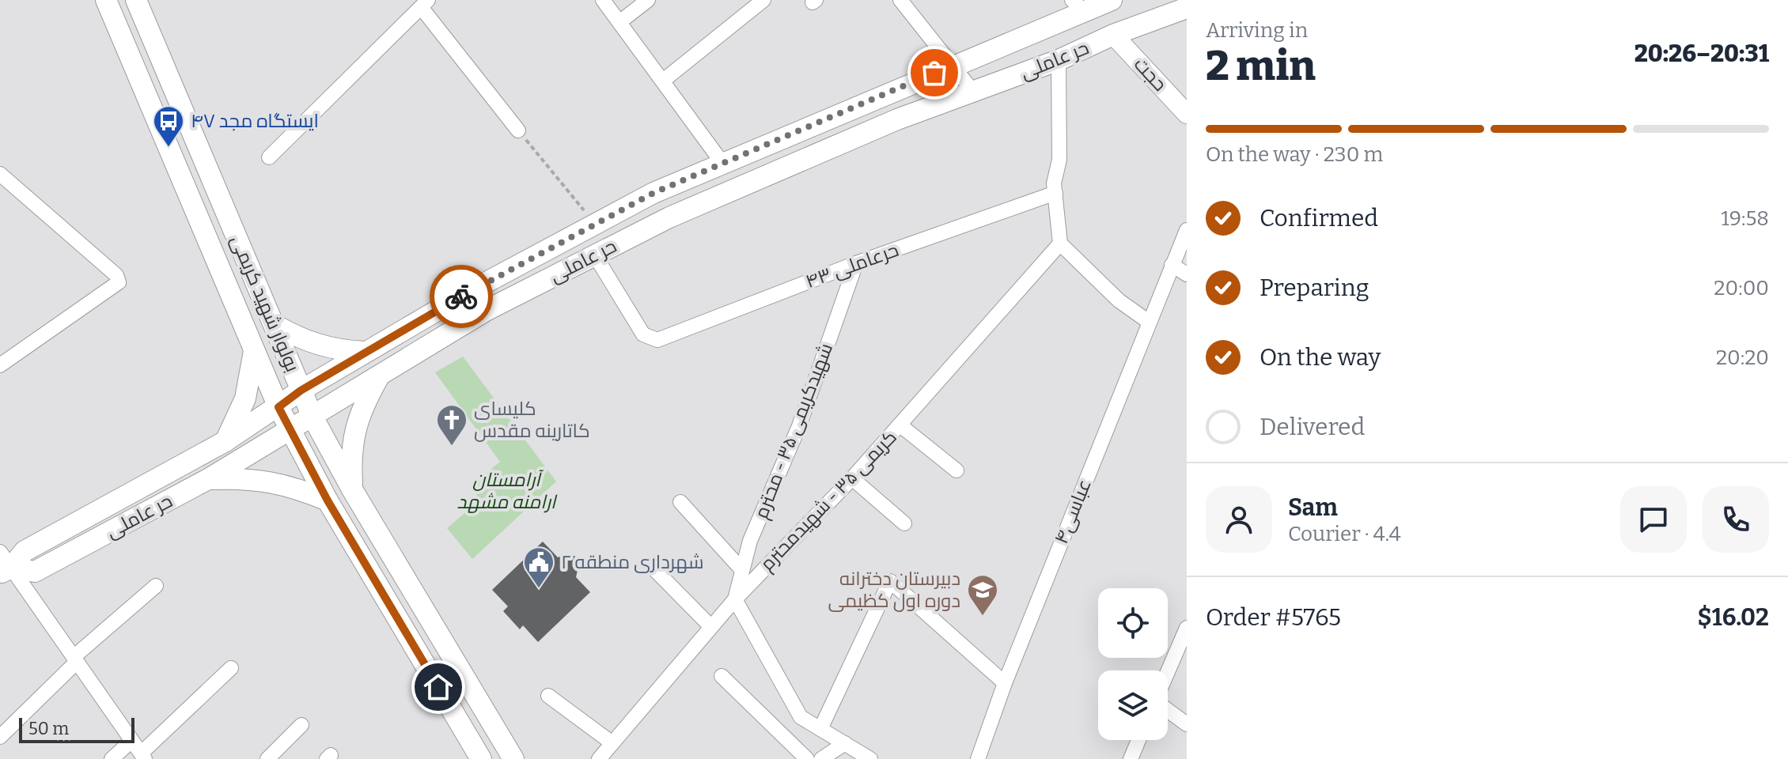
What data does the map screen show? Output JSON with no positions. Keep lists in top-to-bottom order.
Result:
{
  "streets": {
    "main road": ["حر عاملی", "بولوار شهید کریمی"],
    "street": [
      "حجت",
      "حرعاملی ۴۳",
      "شهیدکریمی ۳۵ - محترم",
      "کریمی ۳۵ - شهیدمحترم",
      "عباسی۴"
    ]
  },
  "crossings": [
    ["حر عاملی", "حجت"],
    ["حر عاملی", "حرعاملی ۴۳"],
    ["حر عاملی", "بولوار شهید کریمی"],
    ["حرعاملی ۴۳", "شهیدکریمی ۳۵ - محترم"],
    ["شهیدکریمی ۳۵ - محترم", "کریمی ۳۵ - شهیدمحترم"]
  ],
  "parks": ["آرامستان ارامنه مشهد"],
  "places": {
    "bus stop": ["ایستگاه مجد ۴۷"],
    "church": ["کلیسای کاتارینه مقدس"],
    "public building": ["شهرداری منطقه ۲"],
    "school or university": ["دبیرستان دخترانه دوره اول کظیمی"]
  },
  "scale_bar": "50 m",
  "page": {
    "heading": ["2 min", "Arriving in", "20:26–20:31"],
    "panel": [
      "Sam",
      "Courier · 4.4",
      "Order #5765",
      "$16.02"
    ],
    "bar": "On the way · 230 m",
    "list": [
      ["Confirmed", "19:58"],
      ["Preparing", "20:00"],
      ["On the way", "20:20"],
      "Delivered"
    ],
    "scale": "50 m"
  }
}
